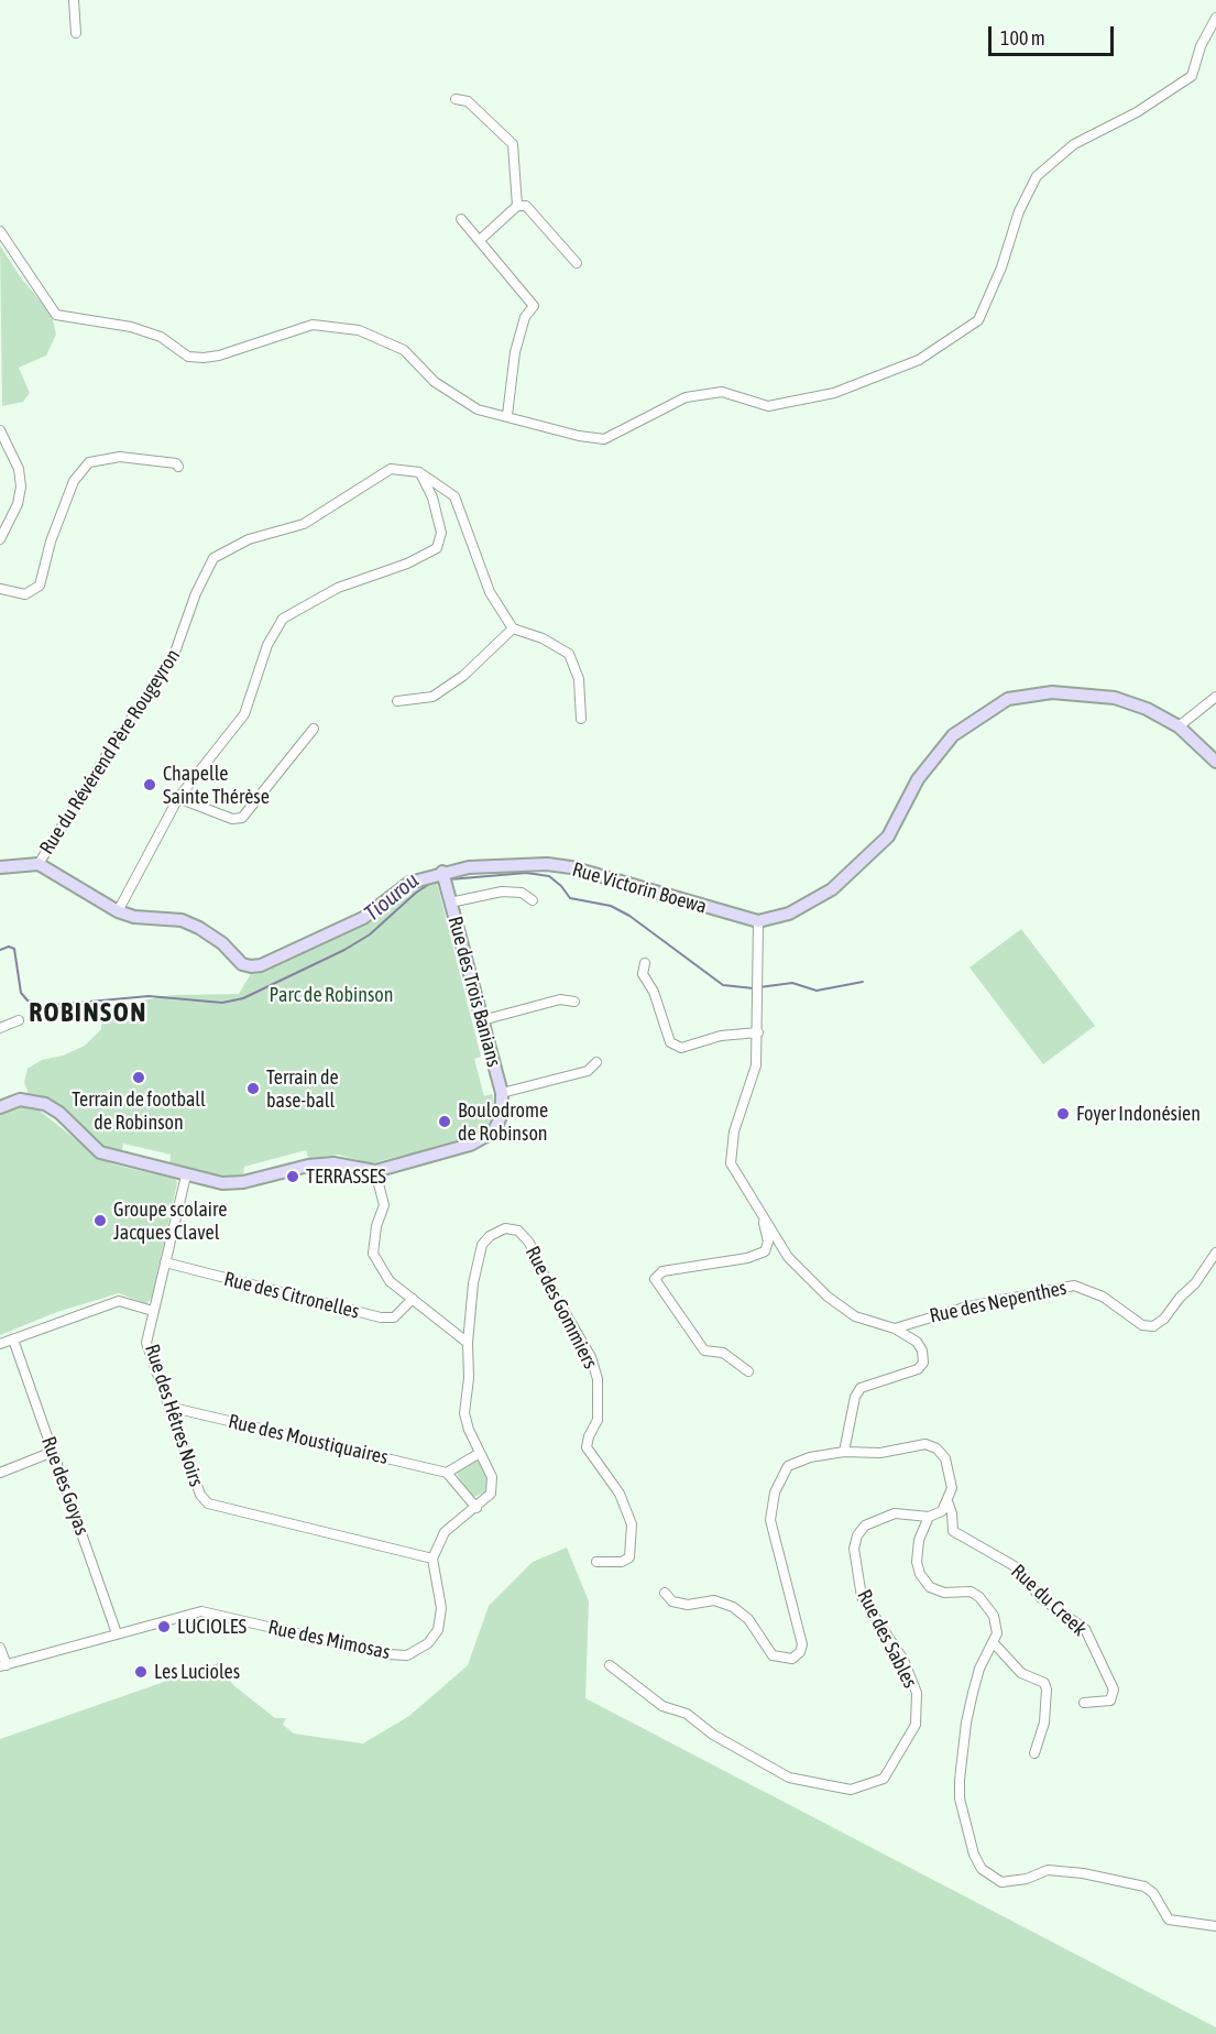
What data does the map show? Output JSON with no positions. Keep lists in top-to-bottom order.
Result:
{
  "streets": {
    "street": [
      "Rue du Révérend Père Rougeyron",
      "Rue Victorin Boewa",
      "Rue des Trois Banians",
      "Rue des Citronelles",
      "Rue des Nepenthes",
      "Rue des Gommiers",
      "Rue des Hêtres Noirs",
      "Rue des Moustiquaires",
      "Rue des Goyas",
      "Rue du Creek",
      "Rue des Sables",
      "Rue des Mimosas"
    ]
  },
  "crossings": [
    ["Rue du Révérend Père Rougeyron", "Rue Victorin Boewa"],
    ["Rue Victorin Boewa", "Rue des Trois Banians"],
    ["Rue des Trois Banians", "Rue des Hêtres Noirs"],
    ["Rue des Citronelles", "Rue des Hêtres Noirs"],
    ["Rue des Hêtres Noirs", "Rue des Moustiquaires"],
    ["Rue des Hêtres Noirs", "Rue des Mimosas"],
    ["Rue des Goyas", "Rue des Mimosas"]
  ],
  "districts": ["ROBINSON"],
  "water": ["Tiourou"],
  "parks": ["Parc de Robinson"],
  "places": [
    "Chapelle Sainte Thérèse",
    "Terrain de football de Robinson",
    "Terrain de base-ball",
    "Foyer Indonésien",
    "Boulodrome de Robinson",
    "TERRASSES",
    "Groupe scolaire Jacques Clavel",
    "LUCIOLES",
    "Les Lucioles"
  ],
  "scale_bar": "100 m"
}
